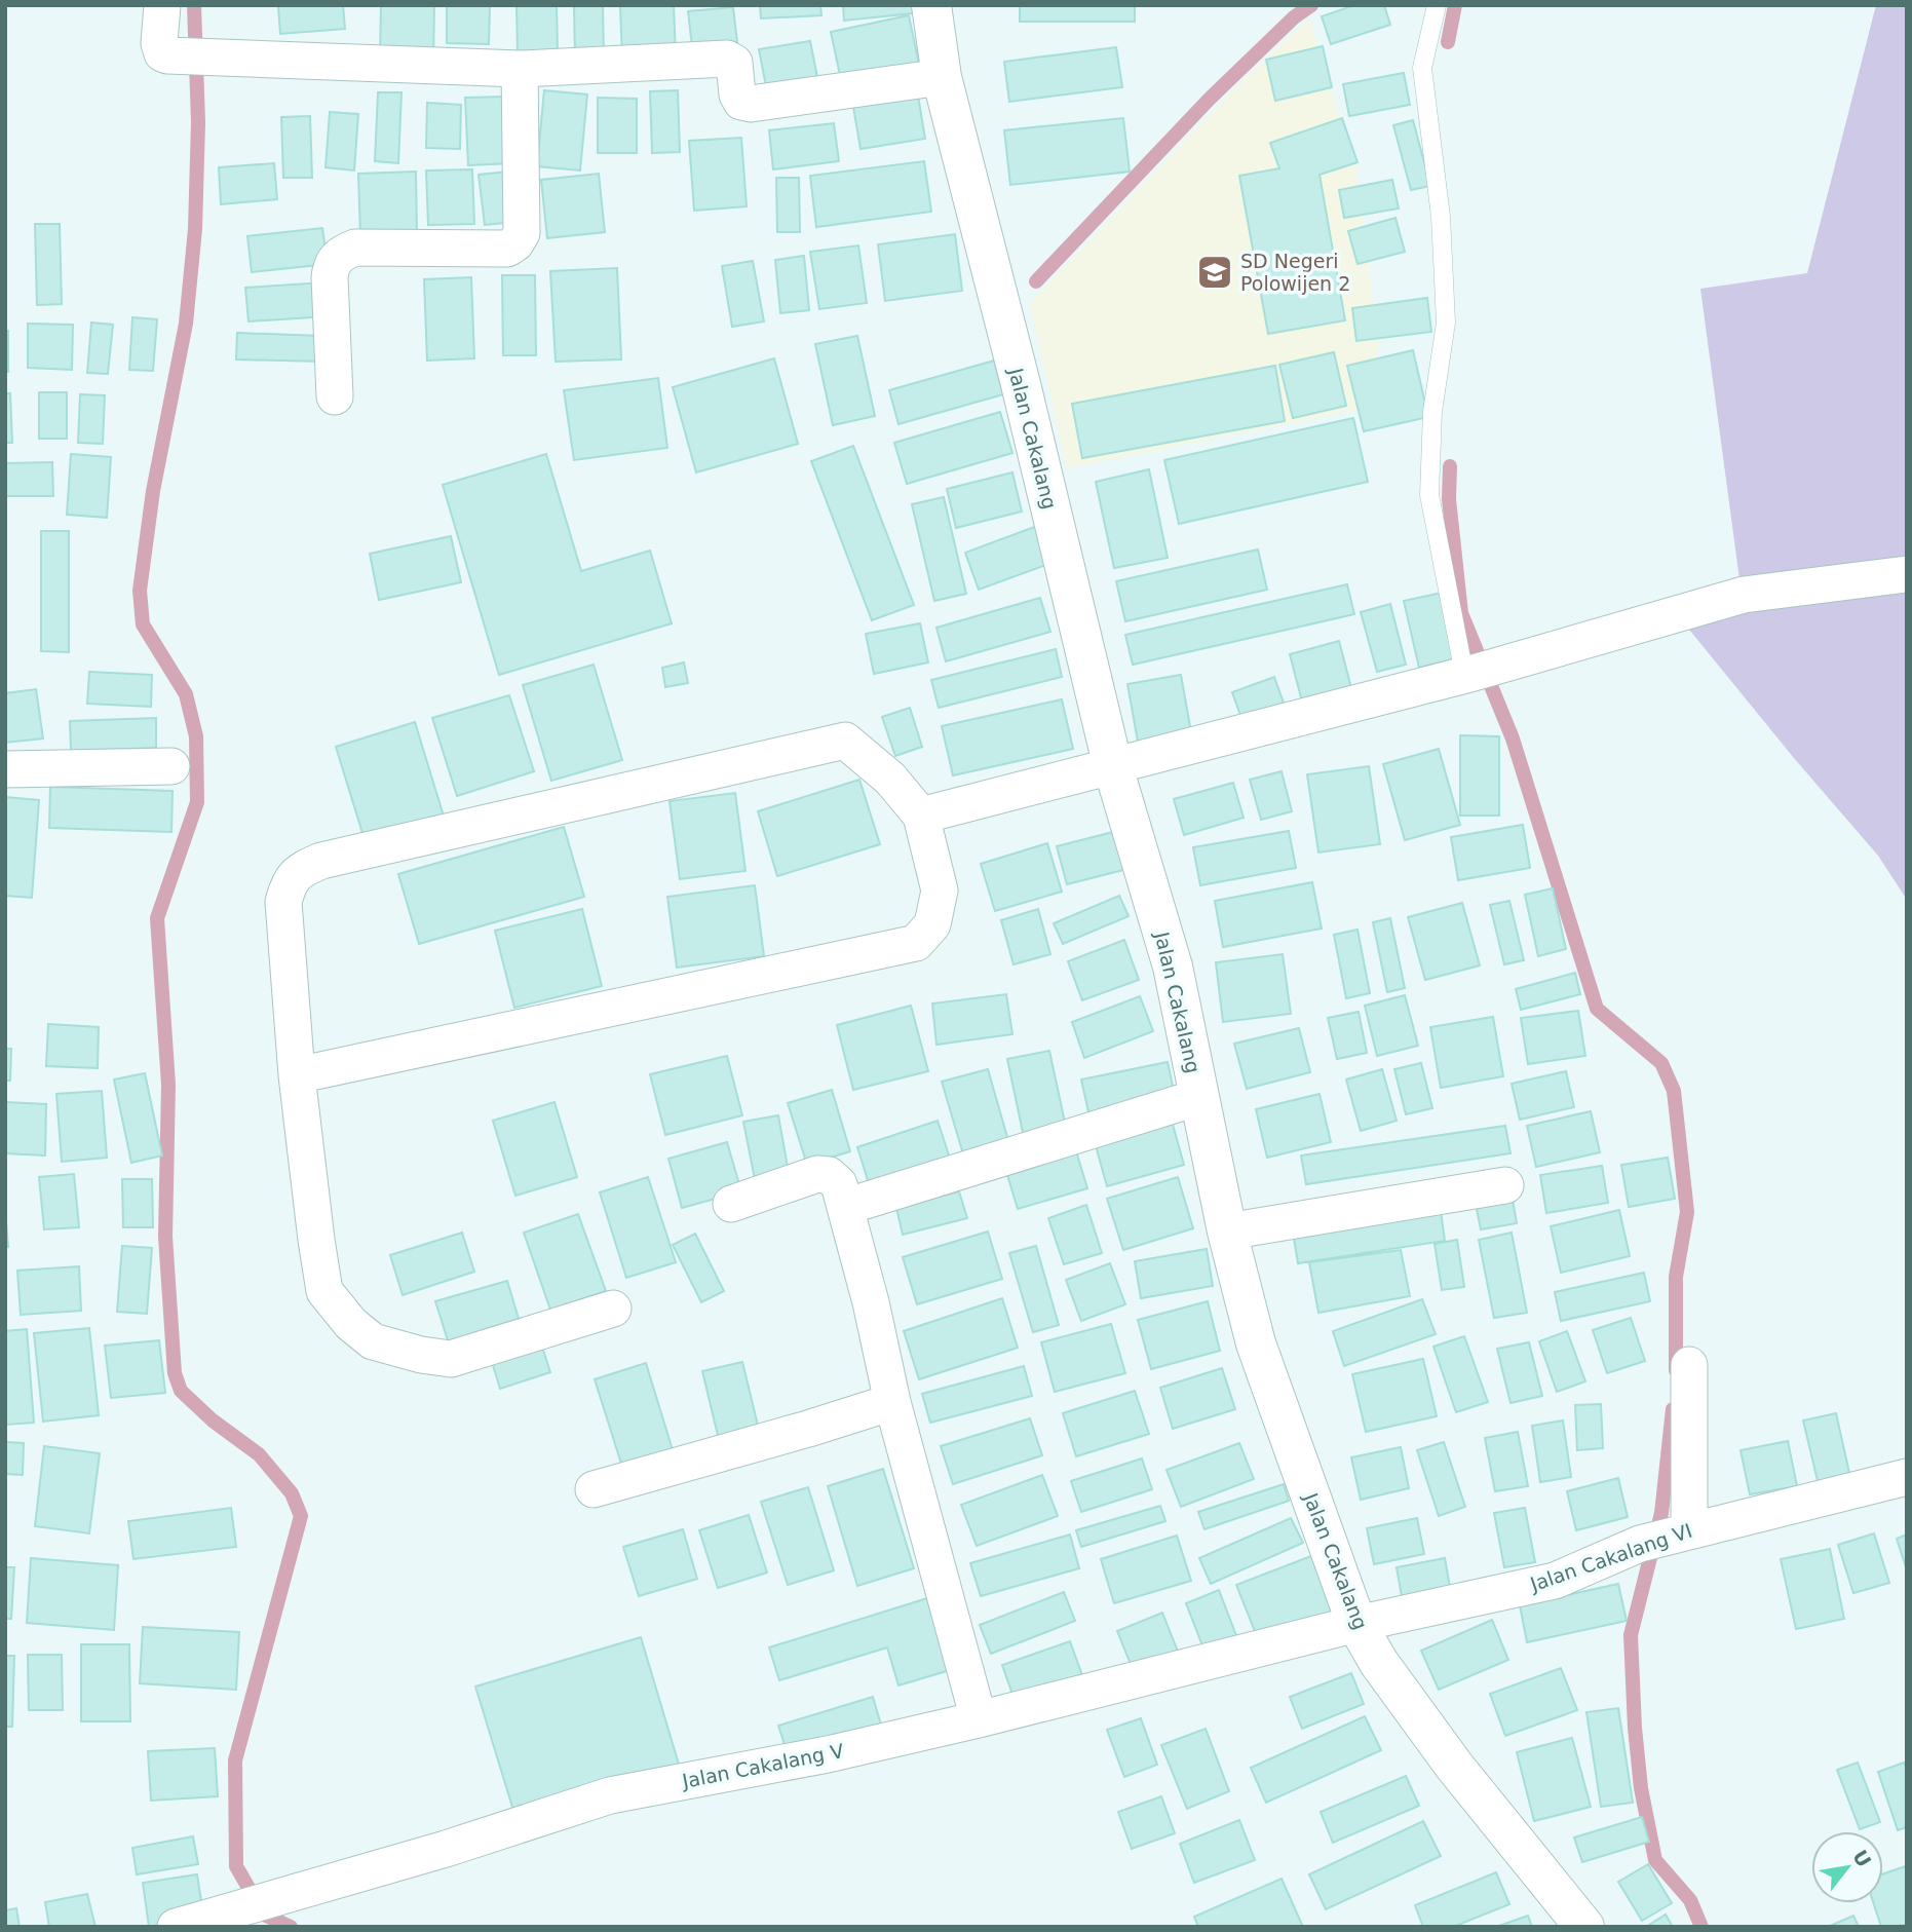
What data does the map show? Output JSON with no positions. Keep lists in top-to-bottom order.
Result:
{
  "streets": {
    "street": ["Jalan Cakalang", "Jalan Cakalang VI", "Jalan Cakalang V"]
  },
  "crossings": [
    ["Jalan Cakalang", "Jalan Cakalang VI"],
    ["Jalan Cakalang", "Jalan Cakalang V"],
    ["Jalan Cakalang VI", "Jalan Cakalang V"]
  ],
  "places": {
    "school or university": ["SD Negeri Polowijen 2"]
  },
  "north": "top right"
}
